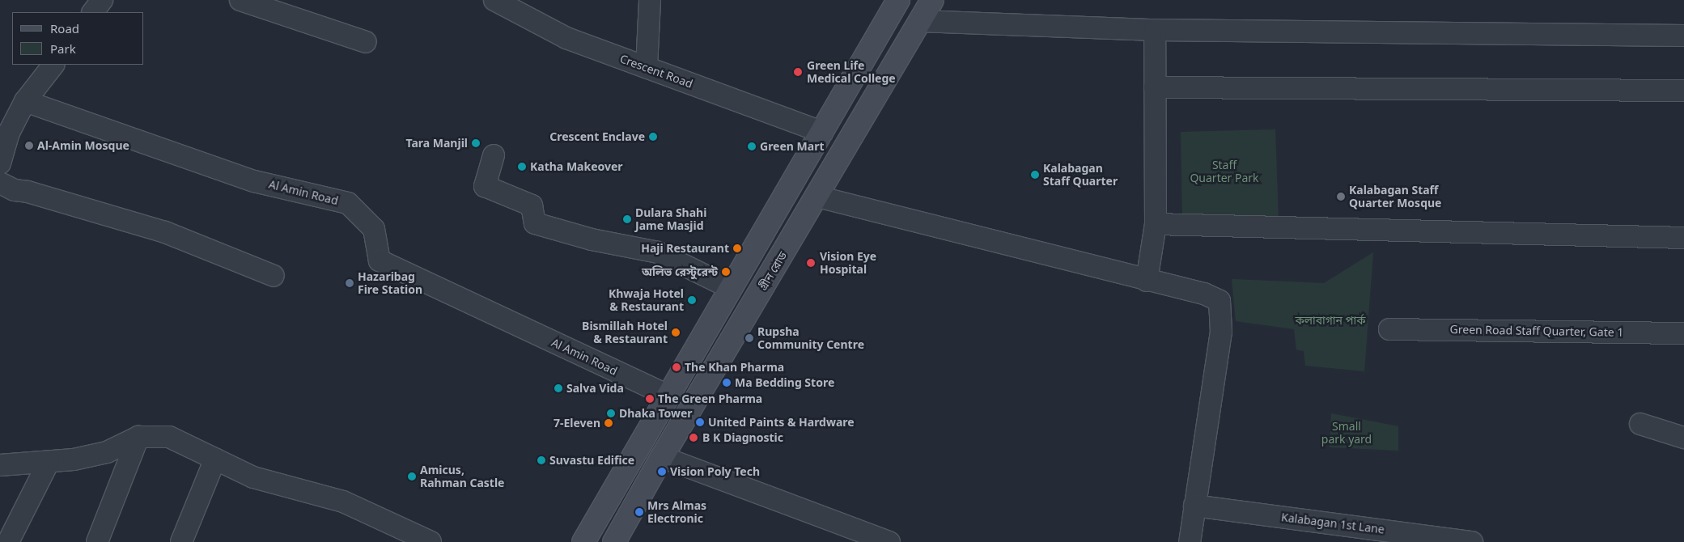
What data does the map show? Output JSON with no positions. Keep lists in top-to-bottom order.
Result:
{
  "streets": {
    "main road": ["গ্রীন রোড"],
    "street": [
      "Crescent Road",
      "Al Amin Road",
      "Green Road Staff Quarter, Gate 1",
      "Kalabagan 1st Lane"
    ]
  },
  "parks": ["Staff Quarter Park", "কলাবাগান পার্ক", "Small park yard"],
  "places": [
    "Green Life Medical College",
    "Crescent Enclave",
    "Tara Manjil",
    "Al-Amin Mosque",
    "Green Mart",
    "Katha Makeover",
    "Kalabagan Staff Quarter",
    "Kalabagan Staff Quarter Mosque",
    "Dulara Shahi Jame Masjid",
    "Haji Restaurant",
    "Vision Eye Hospital",
    "অলিভ রেস্টুরেন্ট",
    "Hazaribag Fire Station",
    "Khwaja Hotel & Restaurant",
    "Bismillah Hotel & Restaurant",
    "Rupsha Community Centre",
    "The Khan Pharma",
    "Ma Bedding Store",
    "Salva Vida",
    "The Green Pharma",
    "Dhaka Tower",
    "United Paints & Hardware",
    "7-Eleven",
    "B K Diagnostic",
    "Suvastu Edifice",
    "Vision Poly Tech",
    "Amicus, Rahman Castle",
    "Mrs Almas Electronic"
  ],
  "legend": ["Road", "Park"]
}
